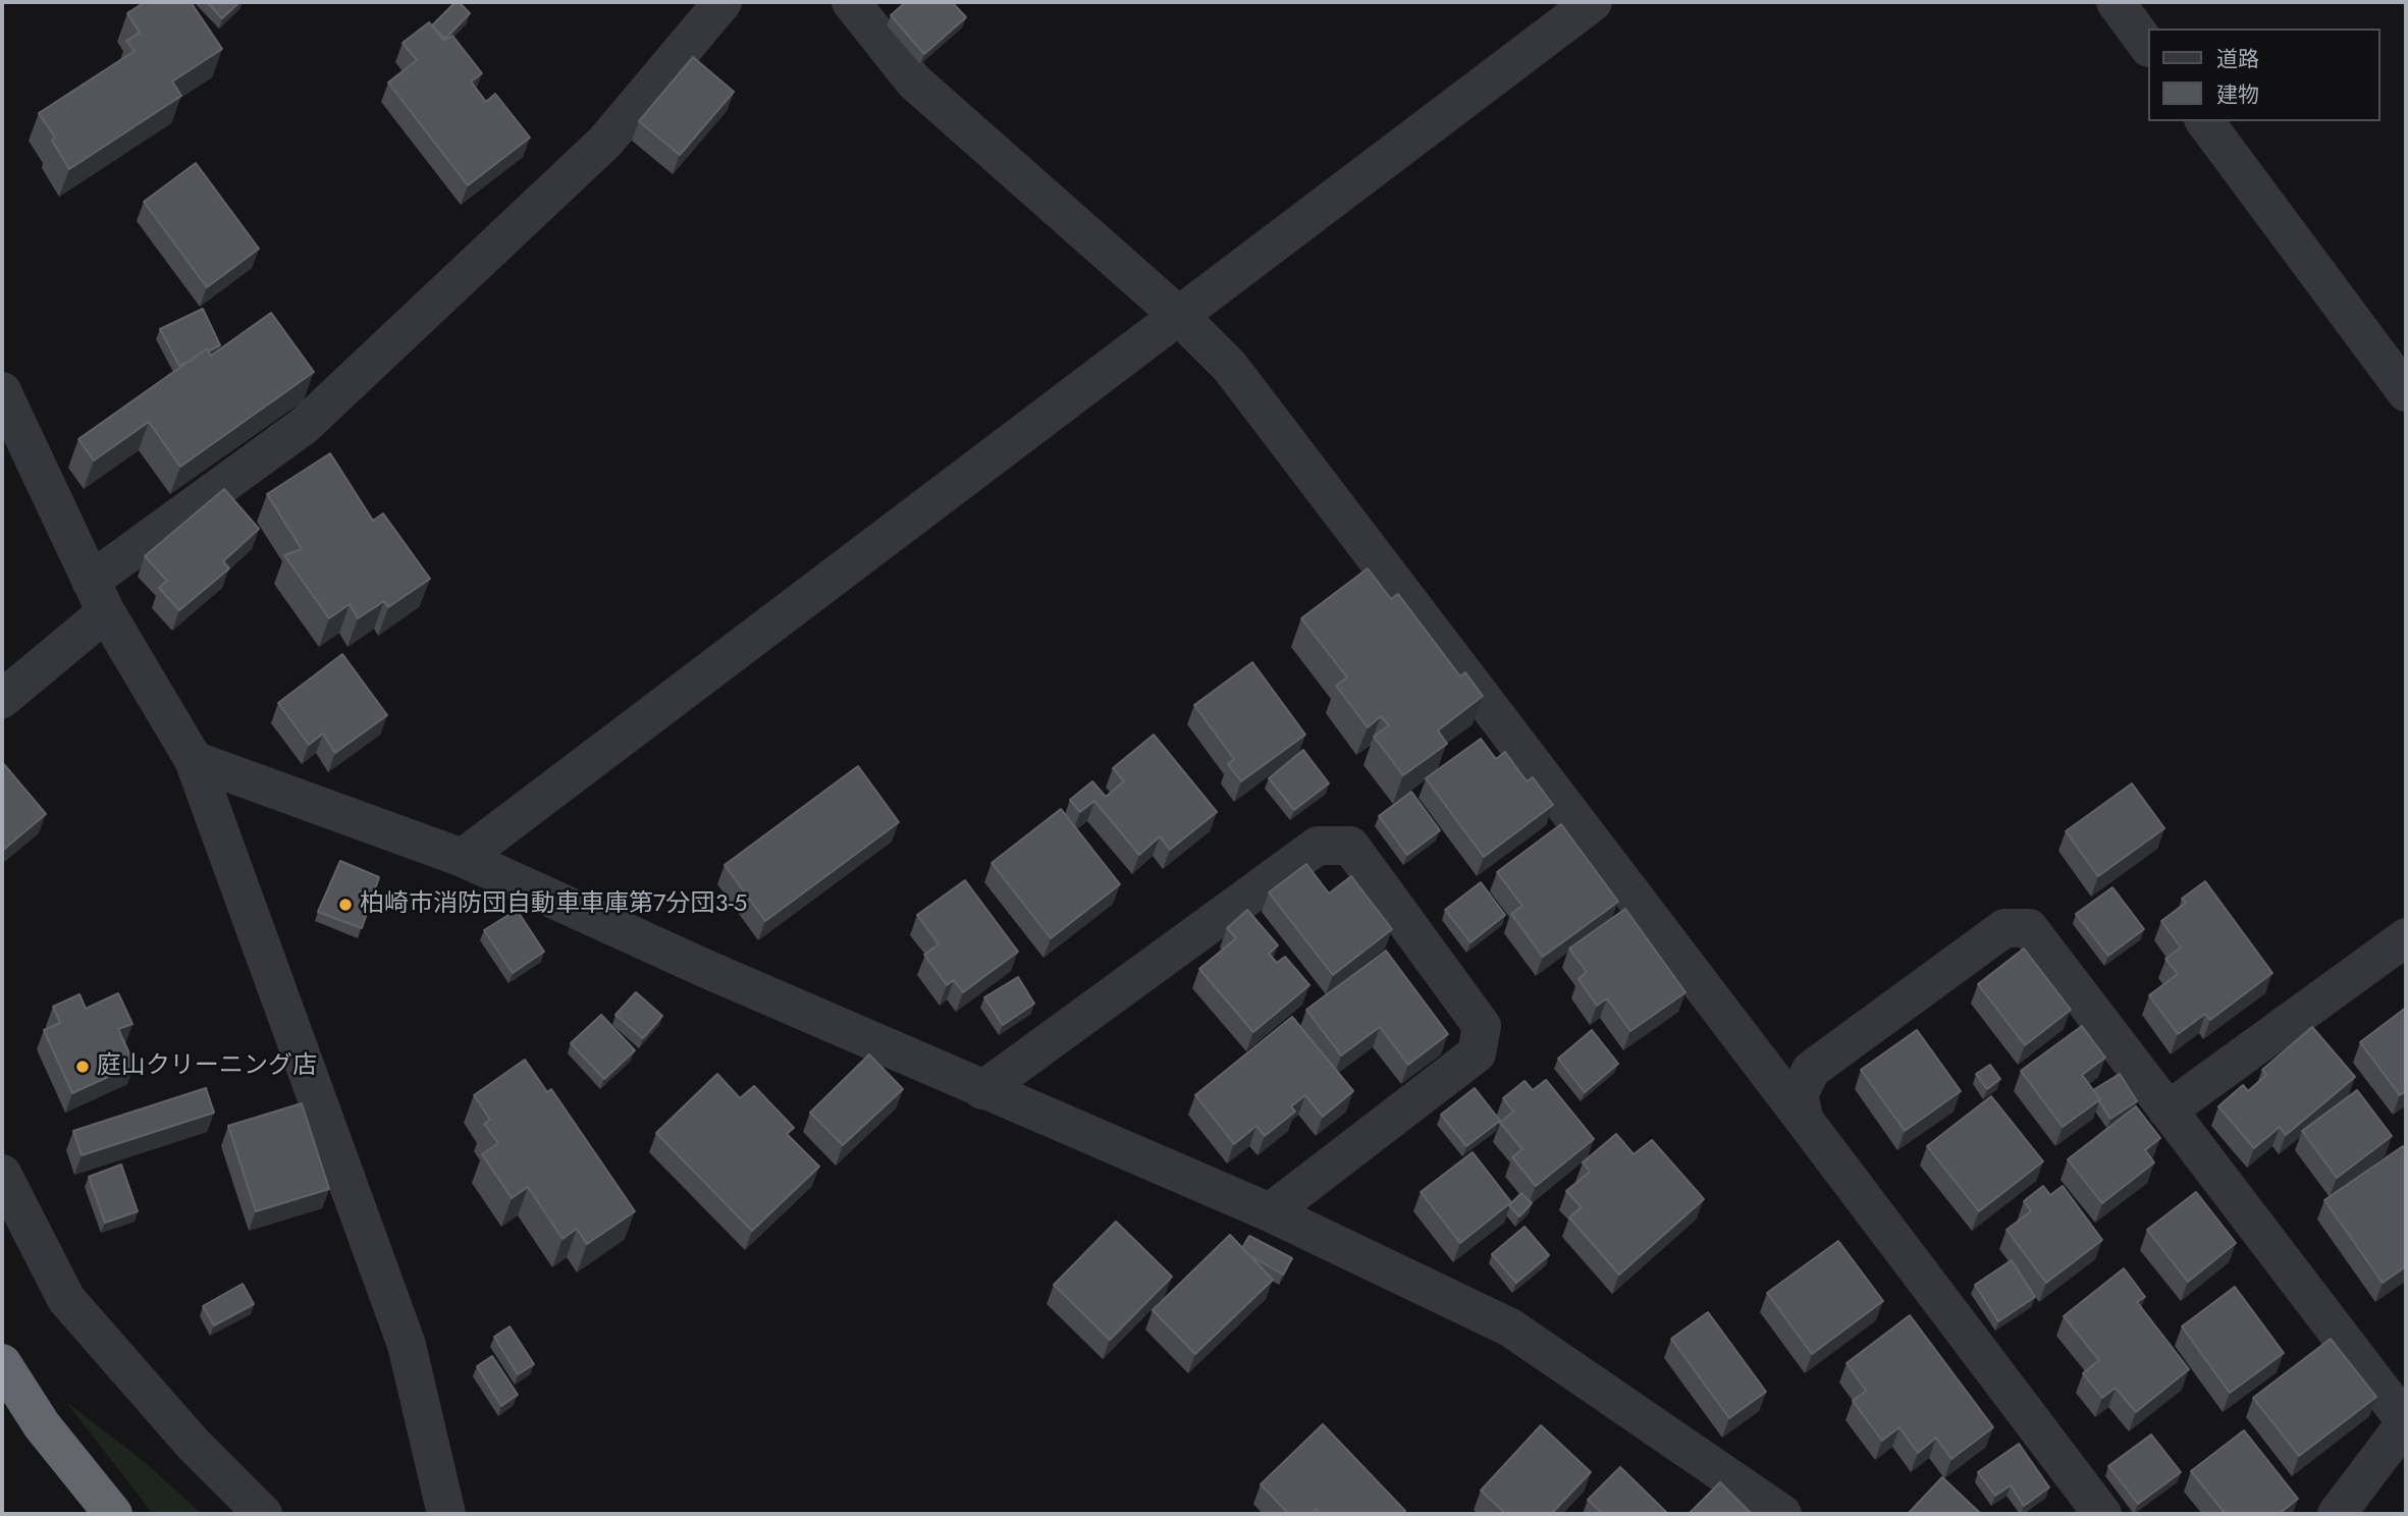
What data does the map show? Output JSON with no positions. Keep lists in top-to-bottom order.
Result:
{
  "places": ["柏崎市消防団自動車車庫第7分団3-5", "庭山クリーニング店"],
  "legend": ["道路", "建物"]
}
